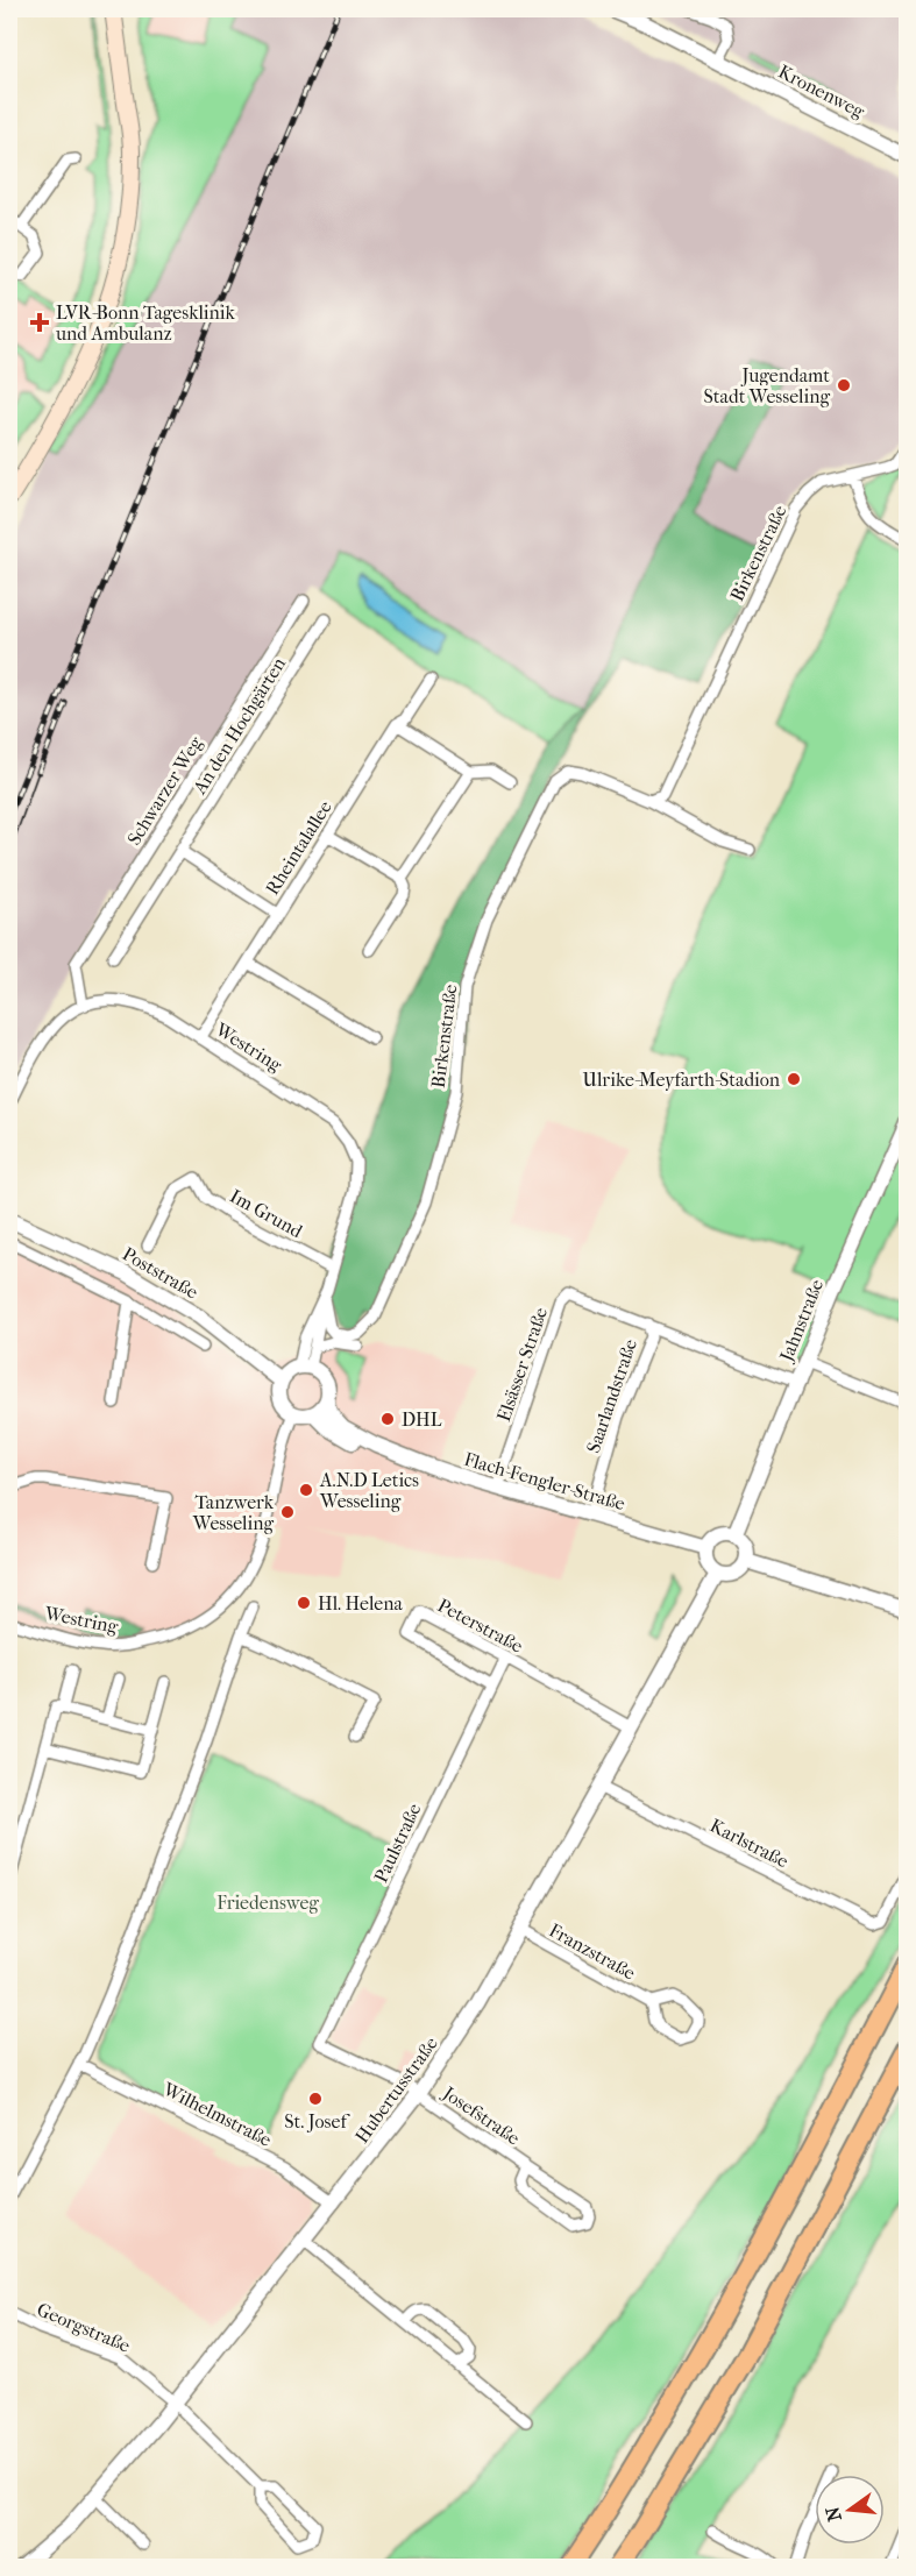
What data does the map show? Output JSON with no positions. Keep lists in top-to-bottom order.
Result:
{
  "streets": {
    "street": [
      "Kronenweg",
      "Birkenstraße",
      "An den Hochgärten",
      "Schwarzer Weg",
      "Rheintalallee",
      "Westring",
      "Im Grund",
      "Poststraße",
      "Jahnstraße",
      "Elsässer Straße",
      "Saarlandstraße",
      "Flach-Fengler-Straße",
      "Peterstraße",
      "Paulstraße",
      "Karlstraße",
      "Franzstraße",
      "Hubertusstraße",
      "Wilhelmstraße",
      "Josefstraße",
      "Georgstraße"
    ]
  },
  "crossings": [
    ["Birkenstraße", "Westring"],
    ["Schwarzer Weg", "Westring"],
    ["Rheintalallee", "Westring"],
    ["Westring", "Im Grund"],
    ["Westring", "Poststraße"],
    ["Westring", "Flach-Fengler-Straße"],
    ["Poststraße", "Flach-Fengler-Straße"],
    ["Jahnstraße", "Saarlandstraße"],
    ["Jahnstraße", "Flach-Fengler-Straße"],
    ["Jahnstraße", "Hubertusstraße"],
    ["Elsässer Straße", "Saarlandstraße"],
    ["Elsässer Straße", "Flach-Fengler-Straße"],
    ["Saarlandstraße", "Flach-Fengler-Straße"],
    ["Flach-Fengler-Straße", "Hubertusstraße"],
    ["Peterstraße", "Paulstraße"],
    ["Peterstraße", "Hubertusstraße"],
    ["Paulstraße", "Josefstraße"],
    ["Karlstraße", "Hubertusstraße"],
    ["Franzstraße", "Hubertusstraße"],
    ["Hubertusstraße", "Wilhelmstraße"],
    ["Hubertusstraße", "Josefstraße"],
    ["Hubertusstraße", "Georgstraße"]
  ],
  "parks": ["Friedensweg"],
  "places": {
    "health": ["LVR-Bonn Tagesklinik und Ambulanz"],
    "other": [
      "Jugendamt Stadt Wesseling",
      "Ulrike-Meyfarth-Stadion",
      "DHL",
      "A.N.D Letics Wesseling",
      "Tanzwerk Wesseling",
      "Hl. Helena",
      "St. Josef"
    ]
  },
  "north": "left"
}
